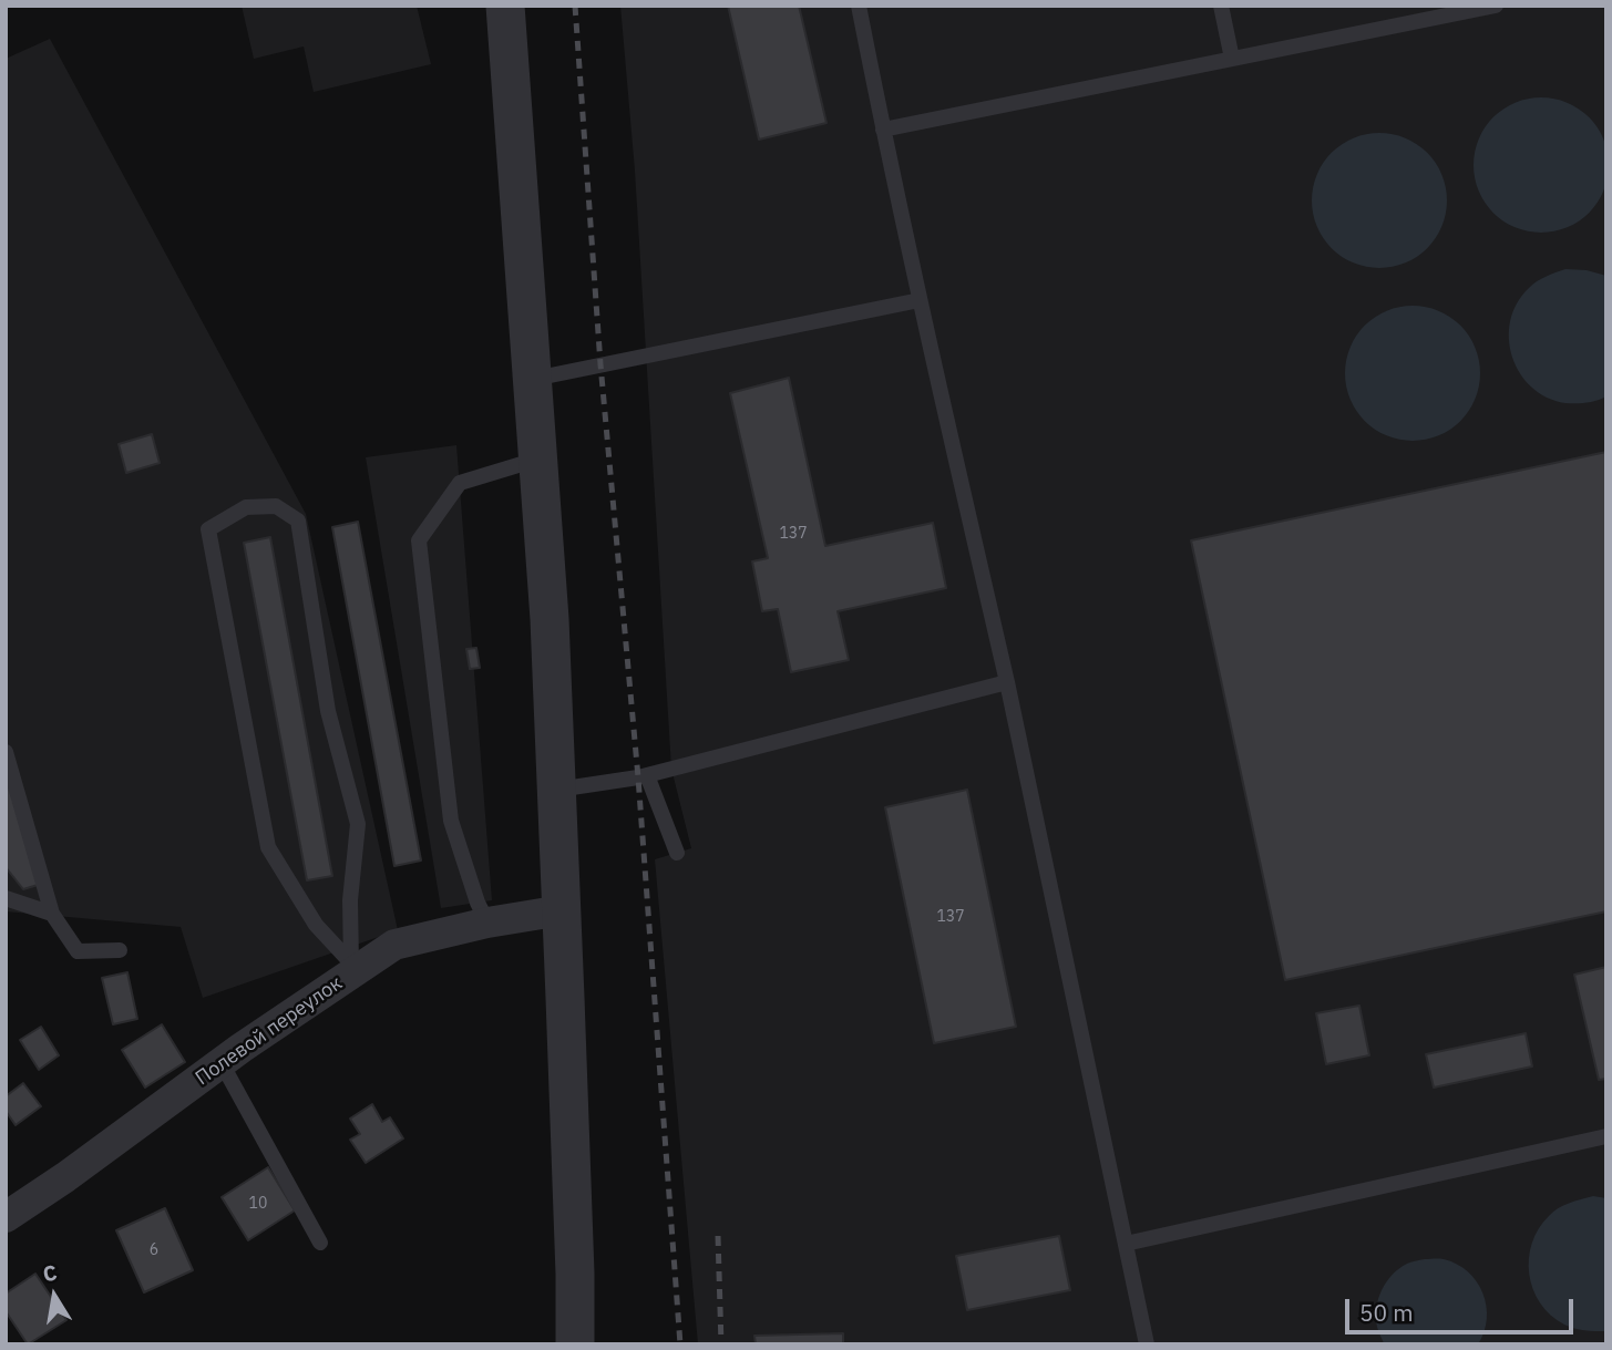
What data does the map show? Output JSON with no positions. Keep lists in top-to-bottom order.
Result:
{
  "streets": {
    "street": ["Полевой переулок"]
  },
  "house_numbers": [
    "137",
    "137",
    "10",
    "6"
  ],
  "scale_bar": "50 m",
  "north": "top"
}
